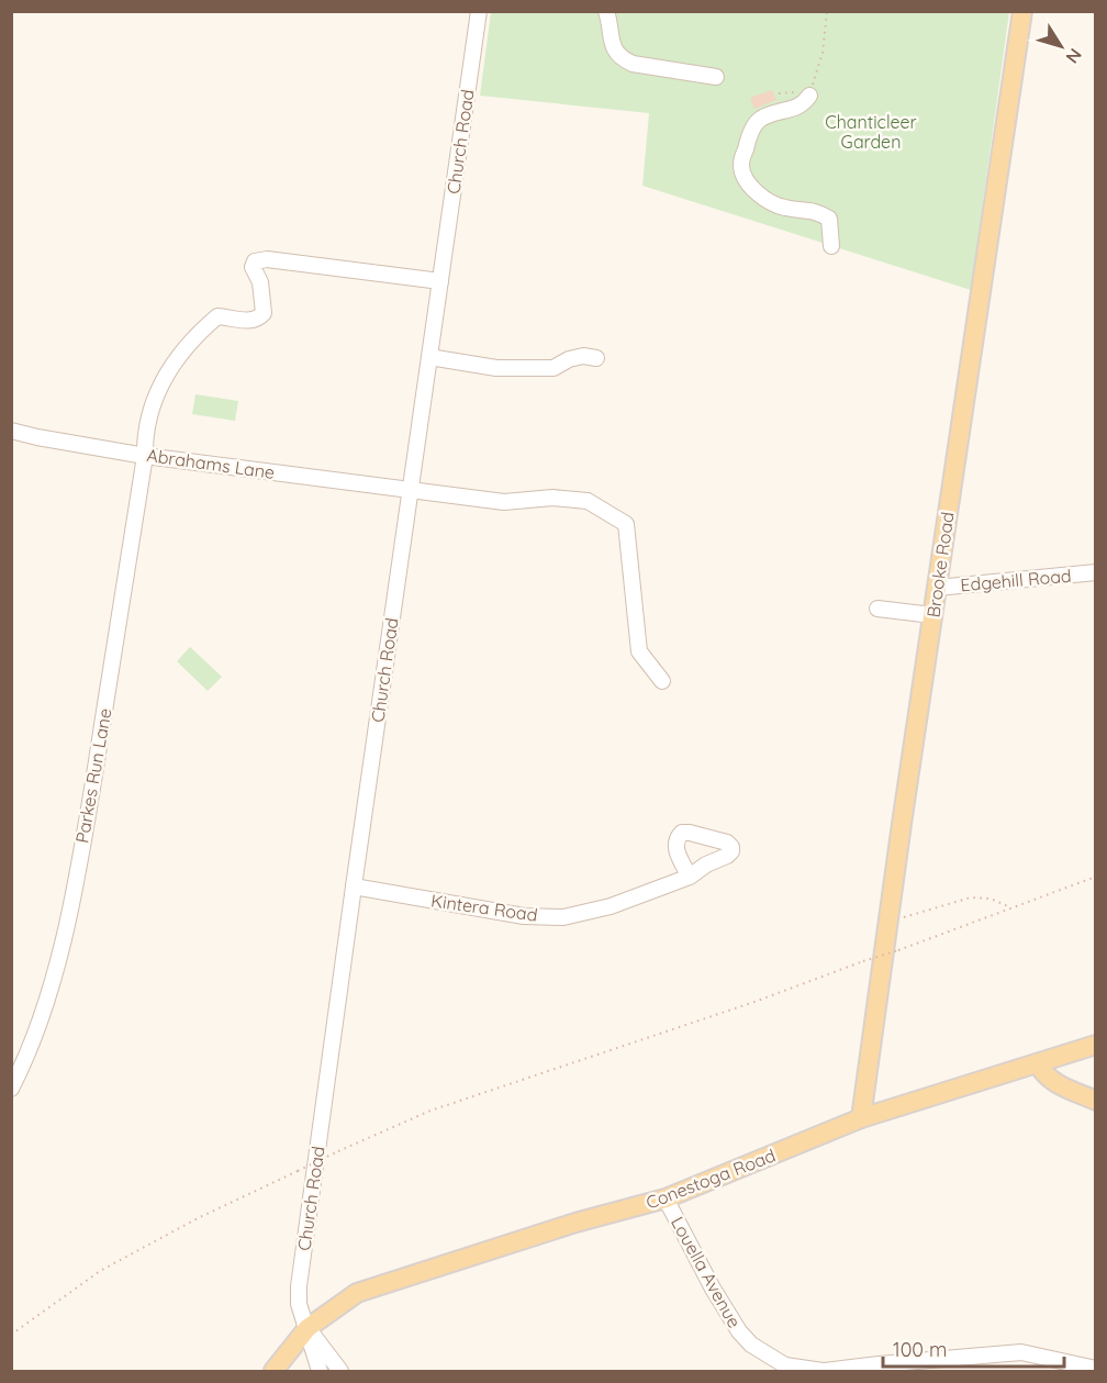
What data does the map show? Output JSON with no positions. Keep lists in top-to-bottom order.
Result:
{
  "streets": {
    "main road": ["Brooke Road", "Conestoga Road"],
    "street": [
      "Church Road",
      "Abrahams Lane",
      "Edgehill Road",
      "Parkes Run Lane",
      "Kintera Road",
      "Louella Avenue"
    ]
  },
  "crossings": [
    ["Church Road", "Abrahams Lane"],
    ["Church Road", "Parkes Run Lane"],
    ["Church Road", "Kintera Road"],
    ["Church Road", "Conestoga Road"],
    ["Abrahams Lane", "Parkes Run Lane"],
    ["Brooke Road", "Edgehill Road"],
    ["Brooke Road", "Conestoga Road"],
    ["Conestoga Road", "Louella Avenue"]
  ],
  "parks": ["Chanticleer Garden"],
  "scale_bar": "100 m",
  "north": "bottom right"
}
